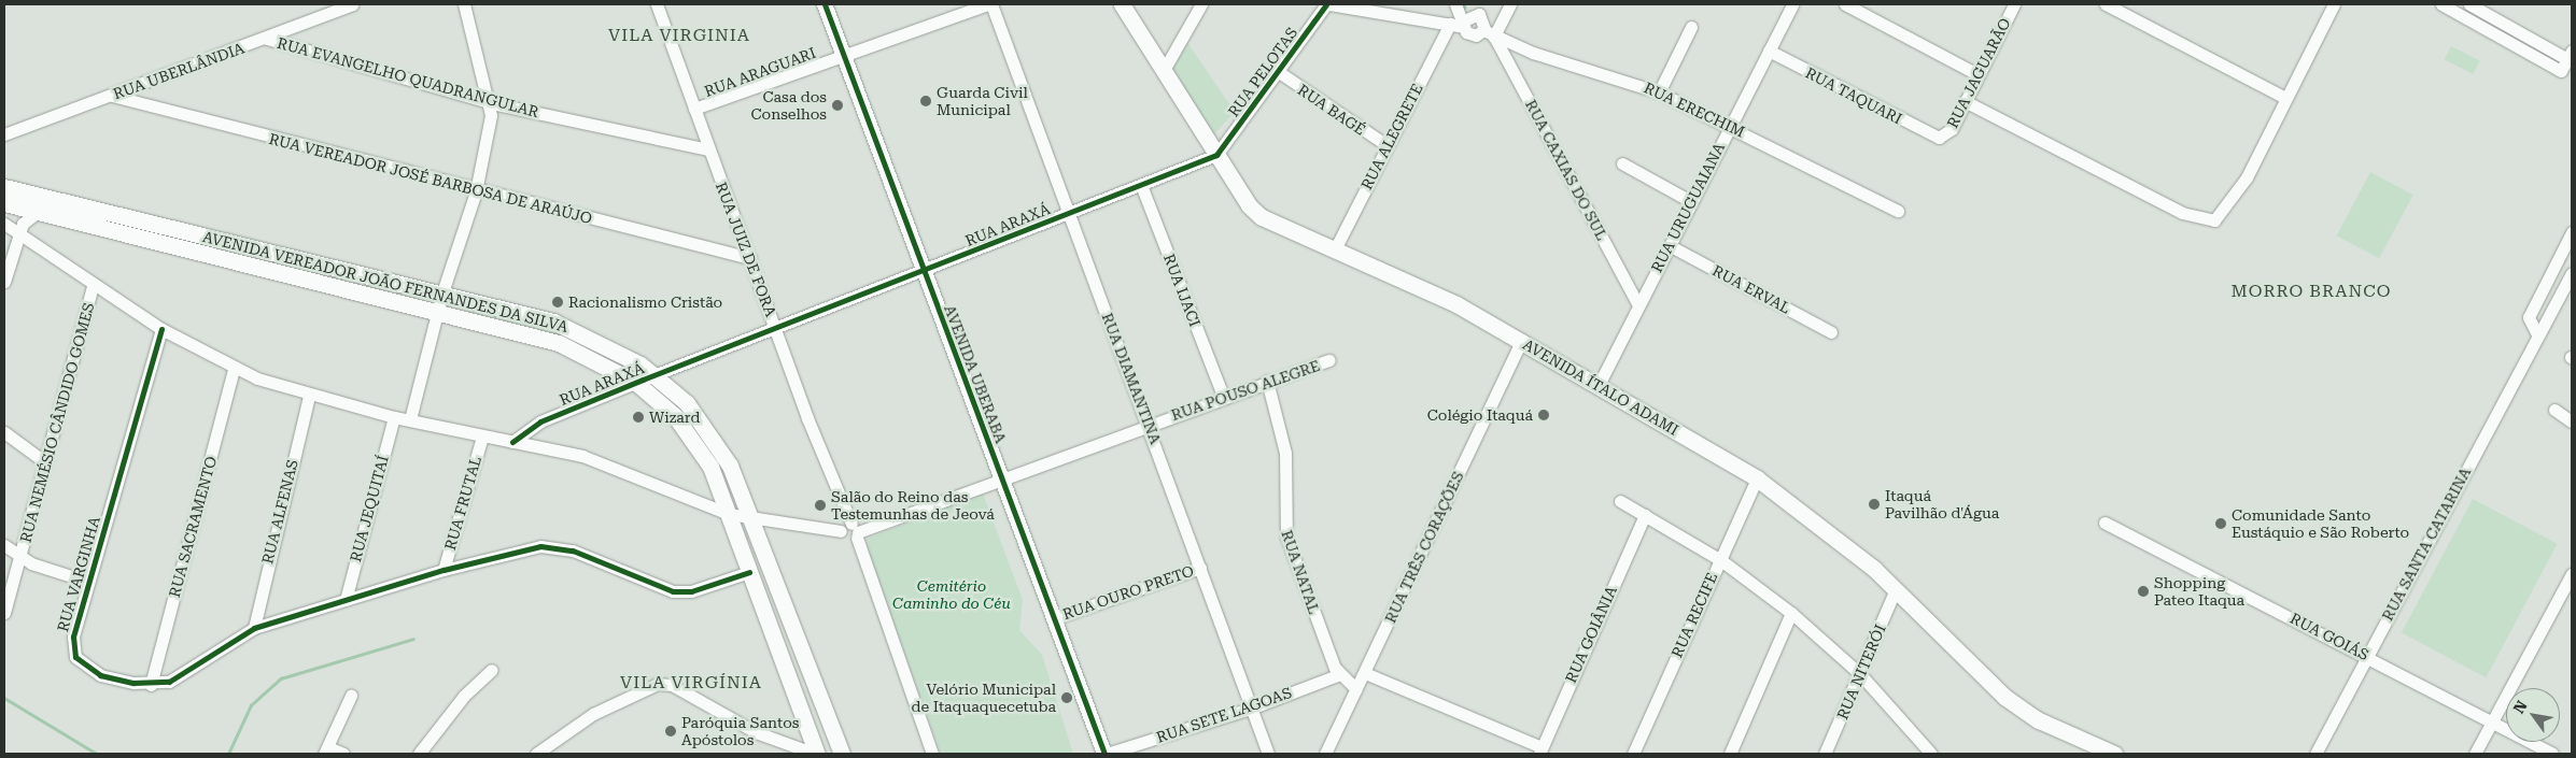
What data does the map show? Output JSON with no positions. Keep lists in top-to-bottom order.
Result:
{
  "streets": {
    "main road": ["AVENIDA VEREADOR JOÃO FERNANDES DA SILVA", "AVENIDA ÍTALO ADAMI"],
    "street": [
      "RUA UBERLÂNDIA",
      "RUA ARAGUARI",
      "RUA PELOTAS",
      "RUA JAGUARÃO",
      "RUA EVANGELHO QUADRANGULAR",
      "RUA TAQUARI",
      "RUA BAGÉ",
      "RUA ERECHIM",
      "RUA ALEGRETE",
      "RUA CAXIAS DO SUL",
      "RUA VEREADOR JOSÉ BARBOSA DE ARAÚJO",
      "RUA URUGUAIANA",
      "RUA ARAXÁ",
      "RUA JUIZ DE FORA",
      "RUA ERVAL",
      "RUA IJACI",
      "AVENIDA UBERABA",
      "RUA DIAMANTINA",
      "RUA POUSO ALEGRE",
      "RUA NEMÉSIO CÂNDIDO GOMES",
      "RUA FRUTAL",
      "RUA JEQUITAÍ",
      "RUA ALFENAS",
      "RUA SACRAMENTO",
      "RUA SANTA CATARINA",
      "RUA TRÊS CORAÇÕES",
      "RUA NATAL",
      "RUA VARGINHA",
      "RUA OURO PRETO",
      "RUA RECIFE",
      "RUA GOIÂNIA",
      "RUA GOIÁS",
      "RUA NITERÓI",
      "RUA SETE LAGOAS"
    ]
  },
  "crossings": [
    ["RUA UBERLÂNDIA", "RUA EVANGELHO QUADRANGULAR"],
    ["RUA UBERLÂNDIA", "RUA VEREADOR JOSÉ BARBOSA DE ARAÚJO"],
    ["RUA ARAGUARI", "RUA JUIZ DE FORA"],
    ["RUA ARAGUARI", "AVENIDA UBERABA"],
    ["RUA PELOTAS", "RUA BAGÉ"],
    ["RUA PELOTAS", "RUA ARAXÁ"],
    ["RUA PELOTAS", "AVENIDA ÍTALO ADAMI"],
    ["RUA JAGUARÃO", "RUA TAQUARI"],
    ["RUA EVANGELHO QUADRANGULAR", "RUA JUIZ DE FORA"],
    ["RUA TAQUARI", "RUA URUGUAIANA"],
    ["RUA BAGÉ", "RUA ALEGRETE"],
    ["RUA ERECHIM", "RUA CAXIAS DO SUL"],
    ["RUA ERECHIM", "RUA URUGUAIANA"],
    ["RUA ALEGRETE", "AVENIDA ÍTALO ADAMI"],
    ["RUA CAXIAS DO SUL", "RUA URUGUAIANA"],
    ["RUA VEREADOR JOSÉ BARBOSA DE ARAÚJO", "RUA JUIZ DE FORA"],
    ["RUA URUGUAIANA", "RUA ERVAL"],
    ["RUA URUGUAIANA", "AVENIDA ÍTALO ADAMI"],
    ["RUA ARAXÁ", "RUA JUIZ DE FORA"],
    ["RUA ARAXÁ", "AVENIDA VEREADOR JOÃO FERNANDES DA SILVA"],
    ["RUA ARAXÁ", "RUA IJACI"],
    ["RUA ARAXÁ", "AVENIDA UBERABA"],
    ["RUA ARAXÁ", "RUA DIAMANTINA"],
    ["RUA ARAXÁ", "AVENIDA ÍTALO ADAMI"],
    ["RUA JUIZ DE FORA", "RUA POUSO ALEGRE"],
    ["AVENIDA VEREADOR JOÃO FERNANDES DA SILVA", "RUA VARGINHA"],
    ["RUA IJACI", "RUA POUSO ALEGRE"],
    ["AVENIDA UBERABA", "RUA POUSO ALEGRE"],
    ["AVENIDA UBERABA", "RUA OURO PRETO"],
    ["AVENIDA UBERABA", "RUA SETE LAGOAS"],
    ["RUA DIAMANTINA", "RUA POUSO ALEGRE"],
    ["RUA DIAMANTINA", "RUA OURO PRETO"],
    ["RUA DIAMANTINA", "RUA SETE LAGOAS"],
    ["AVENIDA ÍTALO ADAMI", "RUA TRÊS CORAÇÕES"],
    ["AVENIDA ÍTALO ADAMI", "RUA RECIFE"],
    ["AVENIDA ÍTALO ADAMI", "RUA NITERÓI"],
    ["RUA POUSO ALEGRE", "RUA NATAL"],
    ["RUA FRUTAL", "RUA VARGINHA"],
    ["RUA JEQUITAÍ", "RUA VARGINHA"],
    ["RUA ALFENAS", "RUA VARGINHA"],
    ["RUA SACRAMENTO", "RUA VARGINHA"],
    ["RUA SANTA CATARINA", "RUA GOIÁS"],
    ["RUA TRÊS CORAÇÕES", "RUA NATAL"],
    ["RUA NATAL", "RUA SETE LAGOAS"]
  ],
  "districts": ["VILA VIRGINIA", "MORRO BRANCO", "VILA VIRGÍNIA"],
  "parks": ["Cemitério Caminho do Céu"],
  "places": [
    "Guarda Civil Municipal",
    "Casa dos Conselhos",
    "Racionalismo Cristão",
    "Colégio Itaquá",
    "Wizard",
    "Itaquá Pavilhão d'Água",
    "Salão do Reino das Testemunhas de Jeová",
    "Comunidade Santo Eustáquio e São Roberto",
    "Shopping Pateo Itaqua",
    "Velório Municipal de Itaquaquecetuba",
    "Paróquia Santos Apóstolos"
  ],
  "north": "top left"
}
